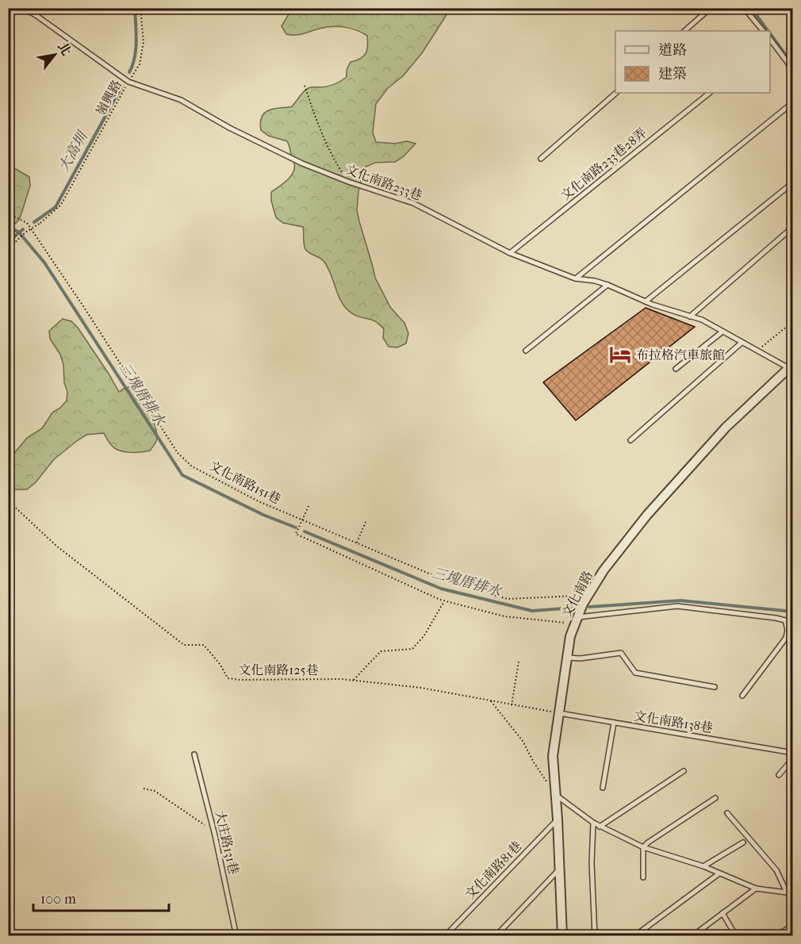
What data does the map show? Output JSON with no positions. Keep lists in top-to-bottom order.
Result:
{
  "streets": {
    "street": ["文化南路"],
    "lane": [
      "文化南路233巷28弄",
      "文化南路233巷",
      "文化南路138巷",
      "大庄路131巷",
      "文化南路81巷"
    ],
    "path": ["嶺興路", "文化南路151巷", "文化南路125巷"]
  },
  "crossings": [
    ["嶺興路", "文化南路233巷"],
    ["文化南路233巷28弄", "文化南路233巷"],
    ["文化南路233巷", "文化南路"],
    ["文化南路151巷", "文化南路"],
    ["文化南路", "文化南路125巷"],
    ["文化南路", "文化南路138巷"],
    ["文化南路", "文化南路81巷"],
    ["文化南路125巷", "文化南路138巷"]
  ],
  "water": ["大高圳", "三塊厝排水"],
  "places": {
    "hotel": ["布拉格汽車旅館"]
  },
  "legend": ["道路", "建築"],
  "scale_bar": "100 m",
  "north": "top right"
}
